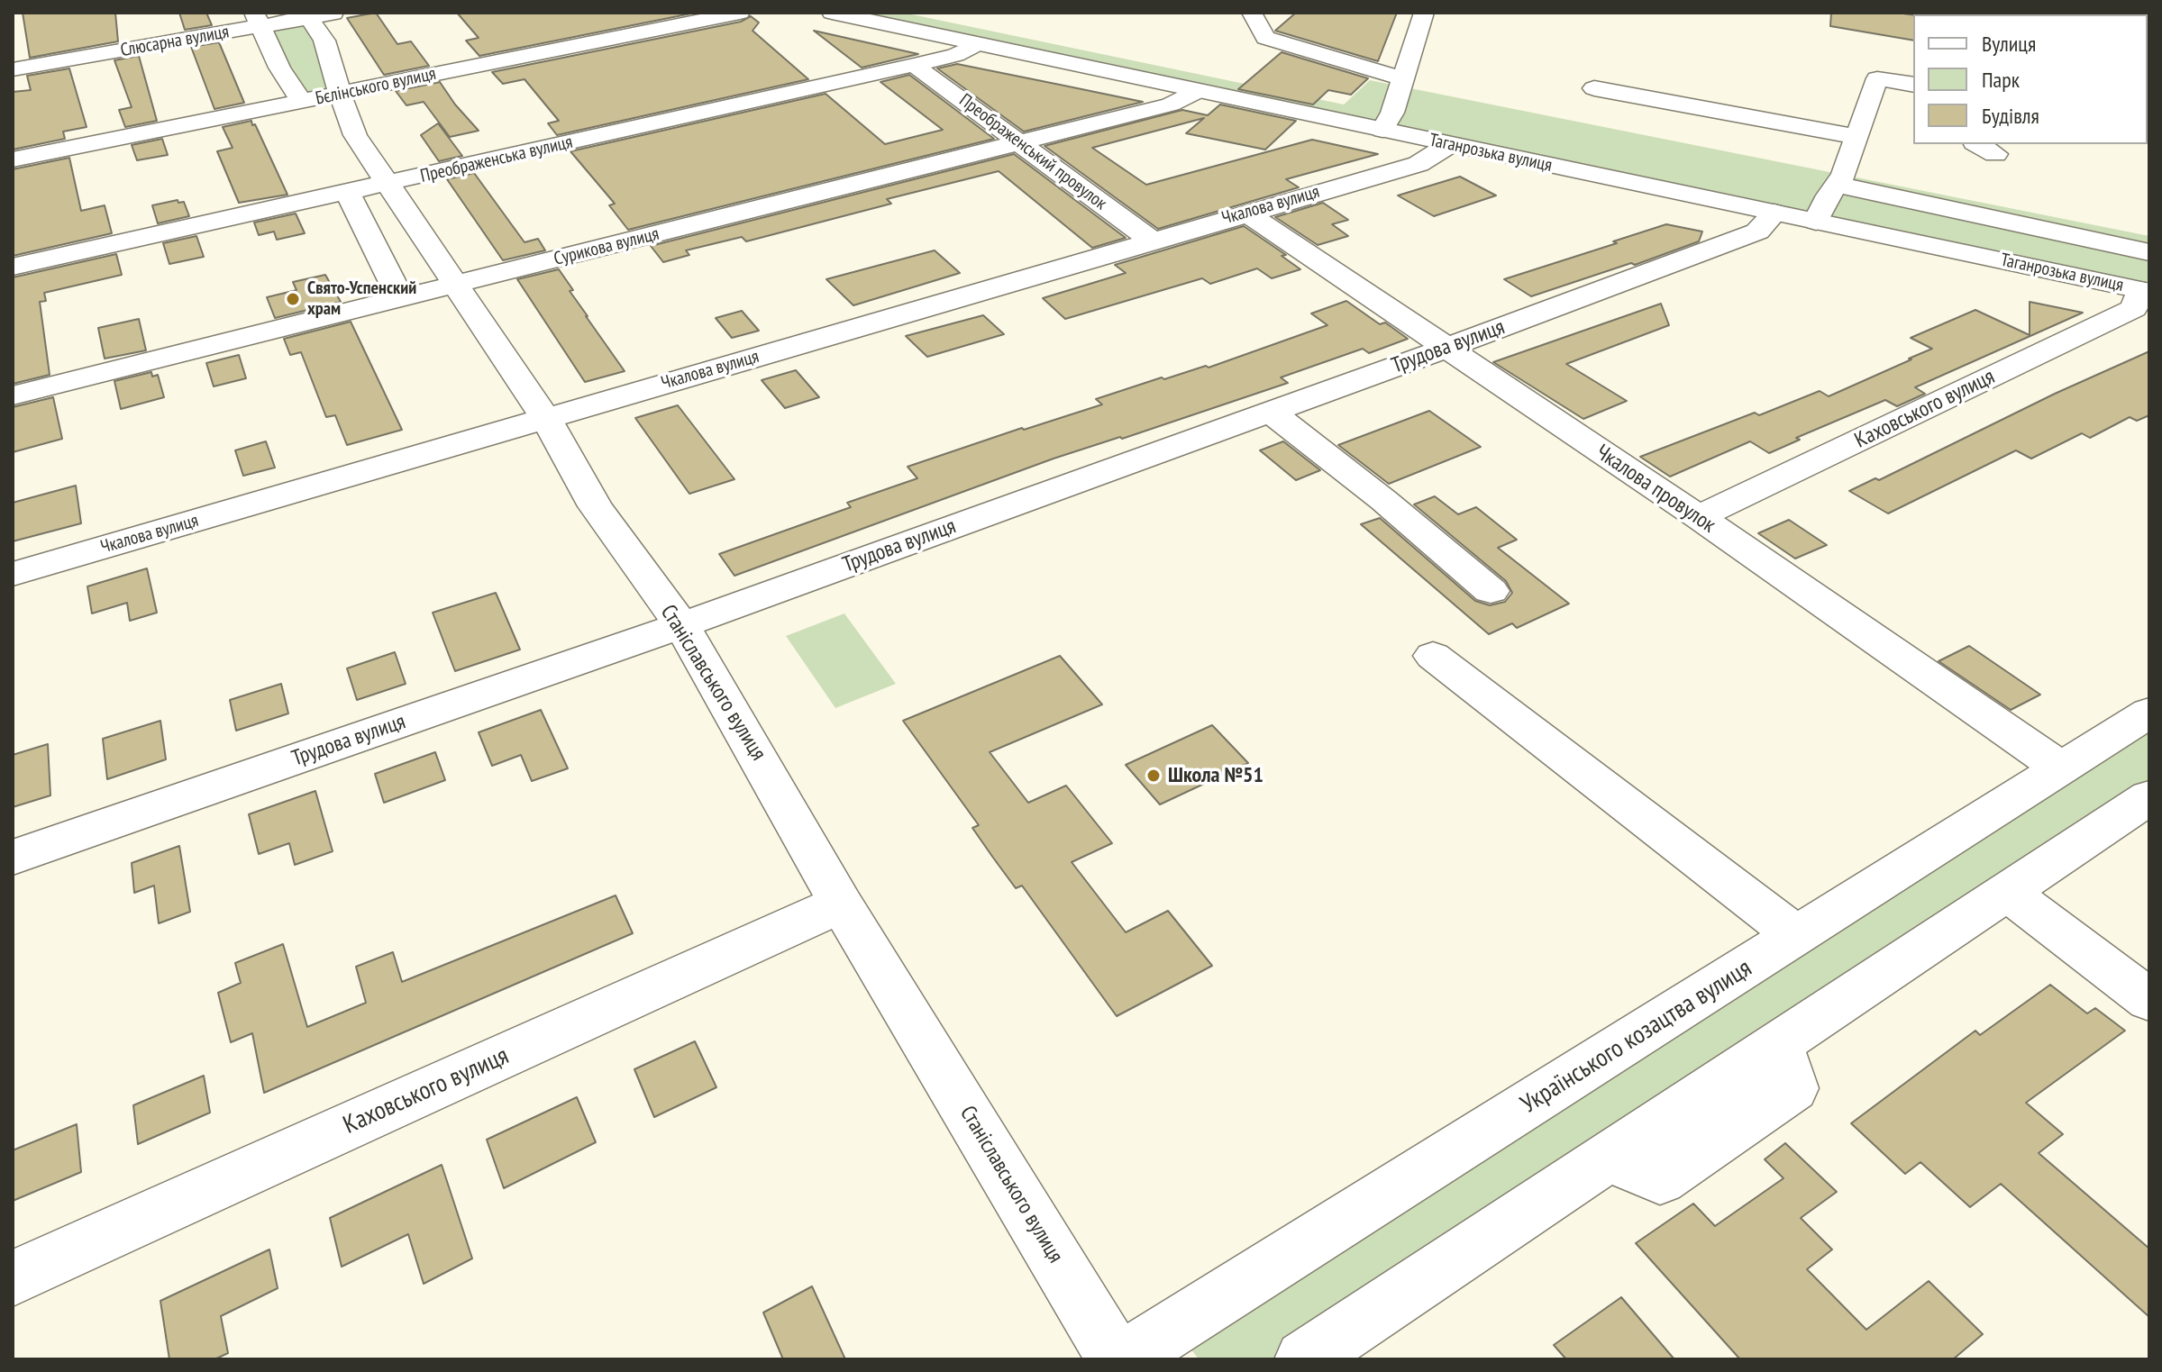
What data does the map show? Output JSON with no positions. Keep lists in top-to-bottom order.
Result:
{
  "streets": {
    "main road": [
      "Слюсарна вулиця",
      "Бєлінського вулиця",
      "Преображенський провулок",
      "Таганрозька вулиця",
      "Преображенська вулиця",
      "Чкалова вулиця",
      "Сурикова вулиця",
      "Трудова вулиця",
      "Каховського вулиця",
      "Чкалова провулок",
      "Станіславського вулиця",
      "Українського козацтва вулиця"
    ]
  },
  "crossings": [
    ["Слюсарна вулиця", "Станіславського вулиця"],
    ["Бєлінського вулиця", "Станіславського вулиця"],
    ["Преображенський провулок", "Преображенська вулиця"],
    ["Преображенський провулок", "Чкалова вулиця"],
    ["Преображенський провулок", "Сурикова вулиця"],
    ["Таганрозька вулиця", "Преображенська вулиця"],
    ["Таганрозька вулиця", "Чкалова вулиця"],
    ["Таганрозька вулиця", "Сурикова вулиця"],
    ["Таганрозька вулиця", "Трудова вулиця"],
    ["Таганрозька вулиця", "Каховського вулиця"],
    ["Преображенська вулиця", "Станіславського вулиця"],
    ["Чкалова вулиця", "Чкалова провулок"],
    ["Чкалова вулиця", "Станіславського вулиця"],
    ["Сурикова вулиця", "Станіславського вулиця"],
    ["Трудова вулиця", "Чкалова провулок"],
    ["Трудова вулиця", "Станіславського вулиця"],
    ["Каховського вулиця", "Чкалова провулок"],
    ["Каховського вулиця", "Станіславського вулиця"],
    ["Чкалова провулок", "Українського козацтва вулиця"]
  ],
  "places": ["Свято-Успенский храм", "Школа №51"],
  "legend": ["Вулиця", "Парк", "Будівля"]
}
